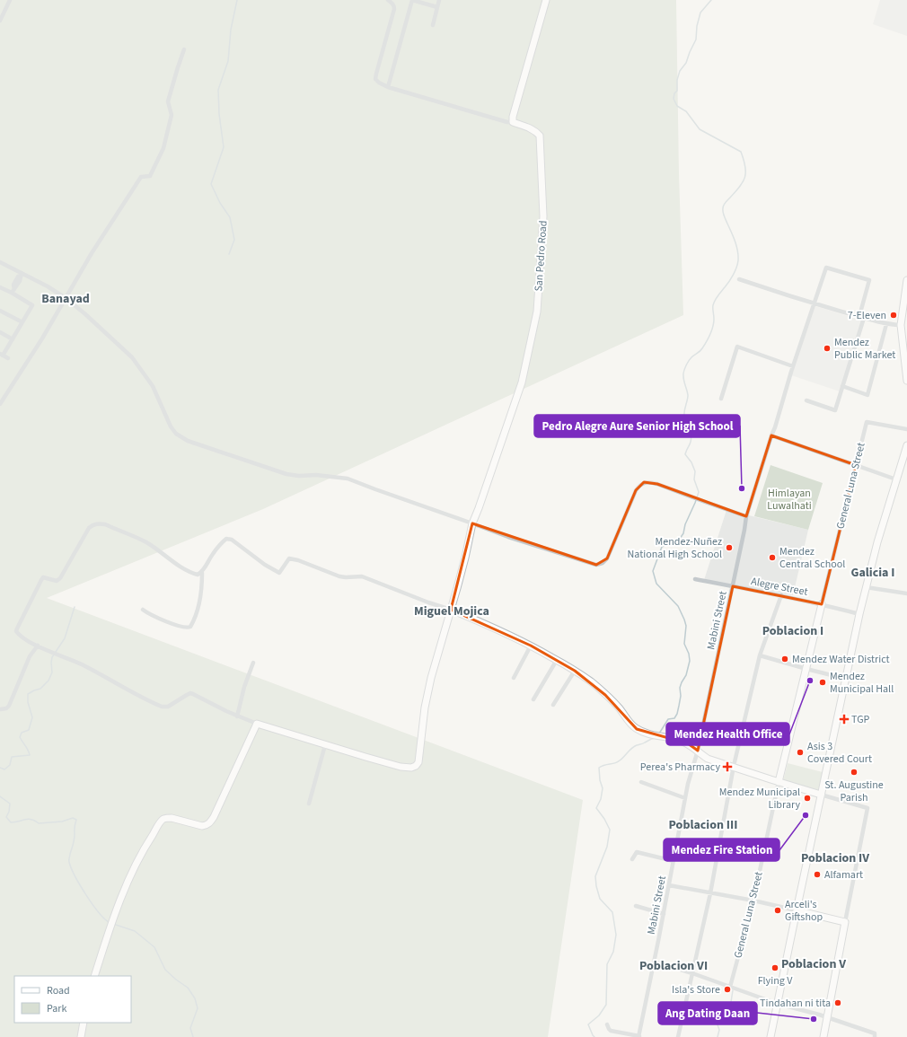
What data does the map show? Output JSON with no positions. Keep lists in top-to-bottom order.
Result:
{
  "streets": {
    "street": [
      "San Pedro Road",
      "General Luna Street",
      "Alegre Street",
      "Mabini Street"
    ]
  },
  "crossings": [
    ["General Luna Street", "Alegre Street"],
    ["Alegre Street", "Mabini Street"]
  ],
  "districts": [
    "Banayad",
    "Galicia I",
    "Miguel Mojica",
    "Poblacion I",
    "Poblacion III",
    "Poblacion IV",
    "Poblacion V",
    "Poblacion VI"
  ],
  "parks": ["Himlayan Luwalhati"],
  "places": {
    "other": [
      "7-Eleven",
      "Mendez Public Market",
      "Pedro Alegre Aure Senior High School",
      "Mendez-Nuñez National High School",
      "Mendez Central School",
      "Mendez Water District",
      "Mendez Health Office",
      "Mendez Municipal Hall",
      "Asis 3 Covered Court",
      "St. Augustine Parish",
      "Mendez Municipal Library",
      "Mendez Fire Station",
      "Alfamart",
      "Arceli's Giftshop",
      "Flying V",
      "Isla's Store",
      "Tindahan ni tita",
      "Ang Dating Daan"
    ],
    "health": ["TGP", "Perea's Pharmacy"]
  },
  "legend": ["Road", "Park"]
}
